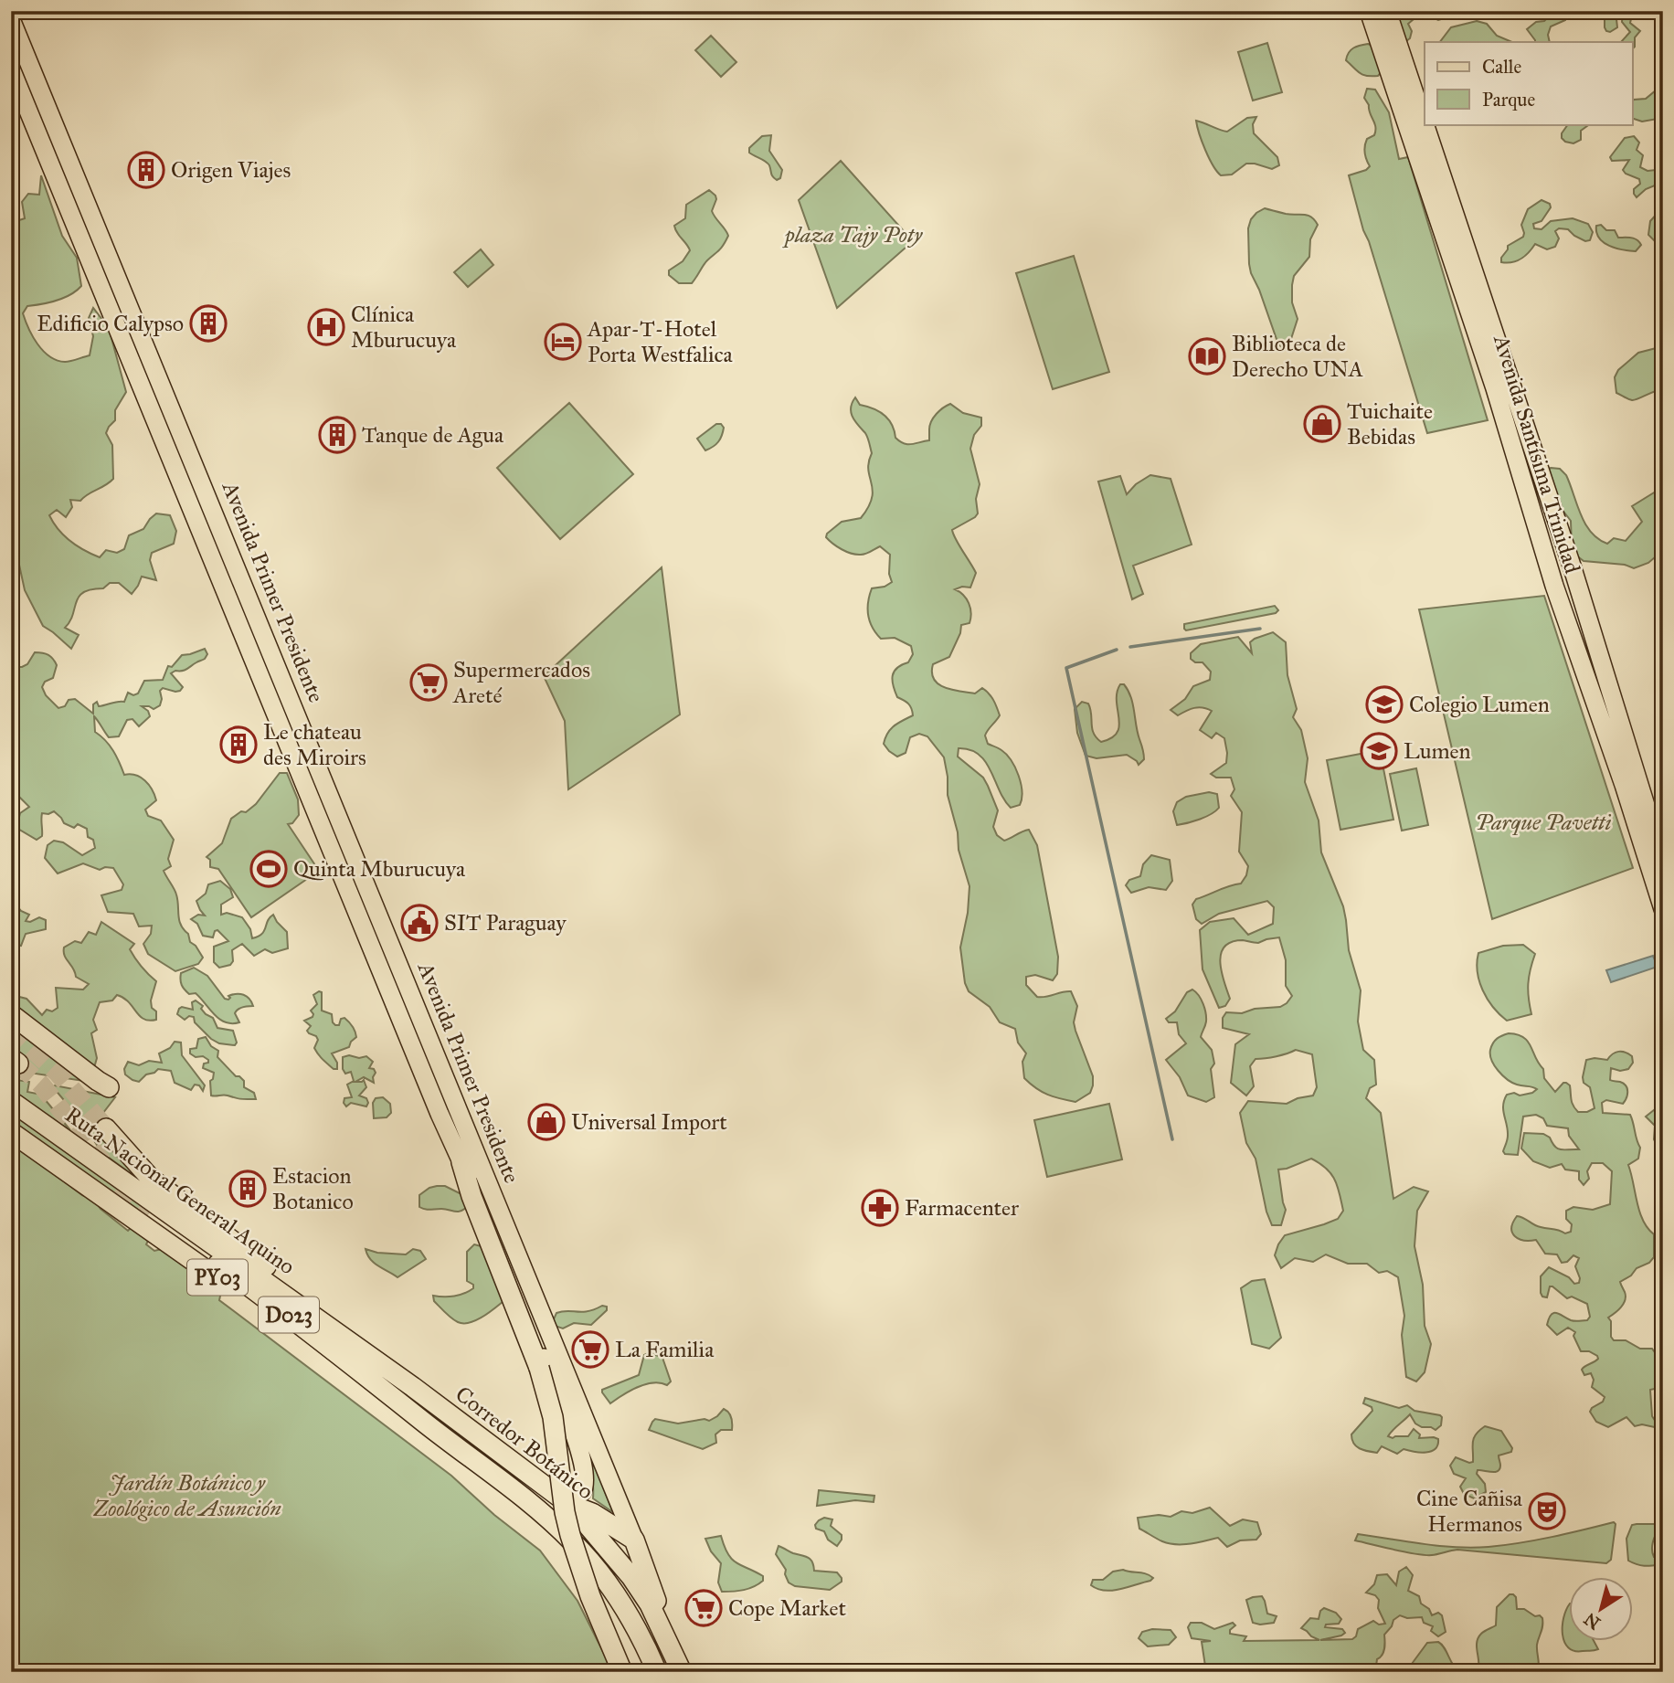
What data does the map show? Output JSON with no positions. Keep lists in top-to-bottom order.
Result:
{
  "streets": {
    "highway": [
      "Ruta Nacional General Aquino",
      "PY03",
      "D023",
      "Corredor Botánico"
    ],
    "main road": ["Avenida Santísima Trinidad", "Avenida Primer Presidente"]
  },
  "crossings": [
    ["Avenida Primer Presidente", "Corredor Botánico"],
    ["Ruta Nacional General Aquino", "D023"],
    ["Ruta Nacional General Aquino", "Corredor Botánico"],
    ["PY03", "D023"],
    ["PY03", "Corredor Botánico"],
    ["D023", "Corredor Botánico"]
  ],
  "parks": ["plaza Tajy Poty", "Parque Pavetti", "Jardín Botánico y Zoológico de Asunción"],
  "places": {
    "building": [
      "Origen Viajes",
      "Edificio Calypso",
      "Tanque de Agua",
      "Le chateau des Miroirs",
      "Estacion Botanico"
    ],
    "hospital": ["Clínica Mburucuya"],
    "hotel": ["Apar-T-Hotel Porta Westfalica"],
    "library": ["Biblioteca de Derecho UNA"],
    "shop": ["Tuichaite Bebidas", "Universal Import"],
    "supermarket": ["Supermercados Areté", "La Familia", "Cope Market"],
    "school or university": ["Colegio Lumen", "Lumen"],
    "sports": ["Quinta Mburucuya"],
    "public building": ["SIT Paraguay"],
    "pharmacy": ["Farmacenter"],
    "theatre": ["Cine Cañisa Hermanos"]
  },
  "legend": ["Calle", "Parque"],
  "north": "bottom left"
}
